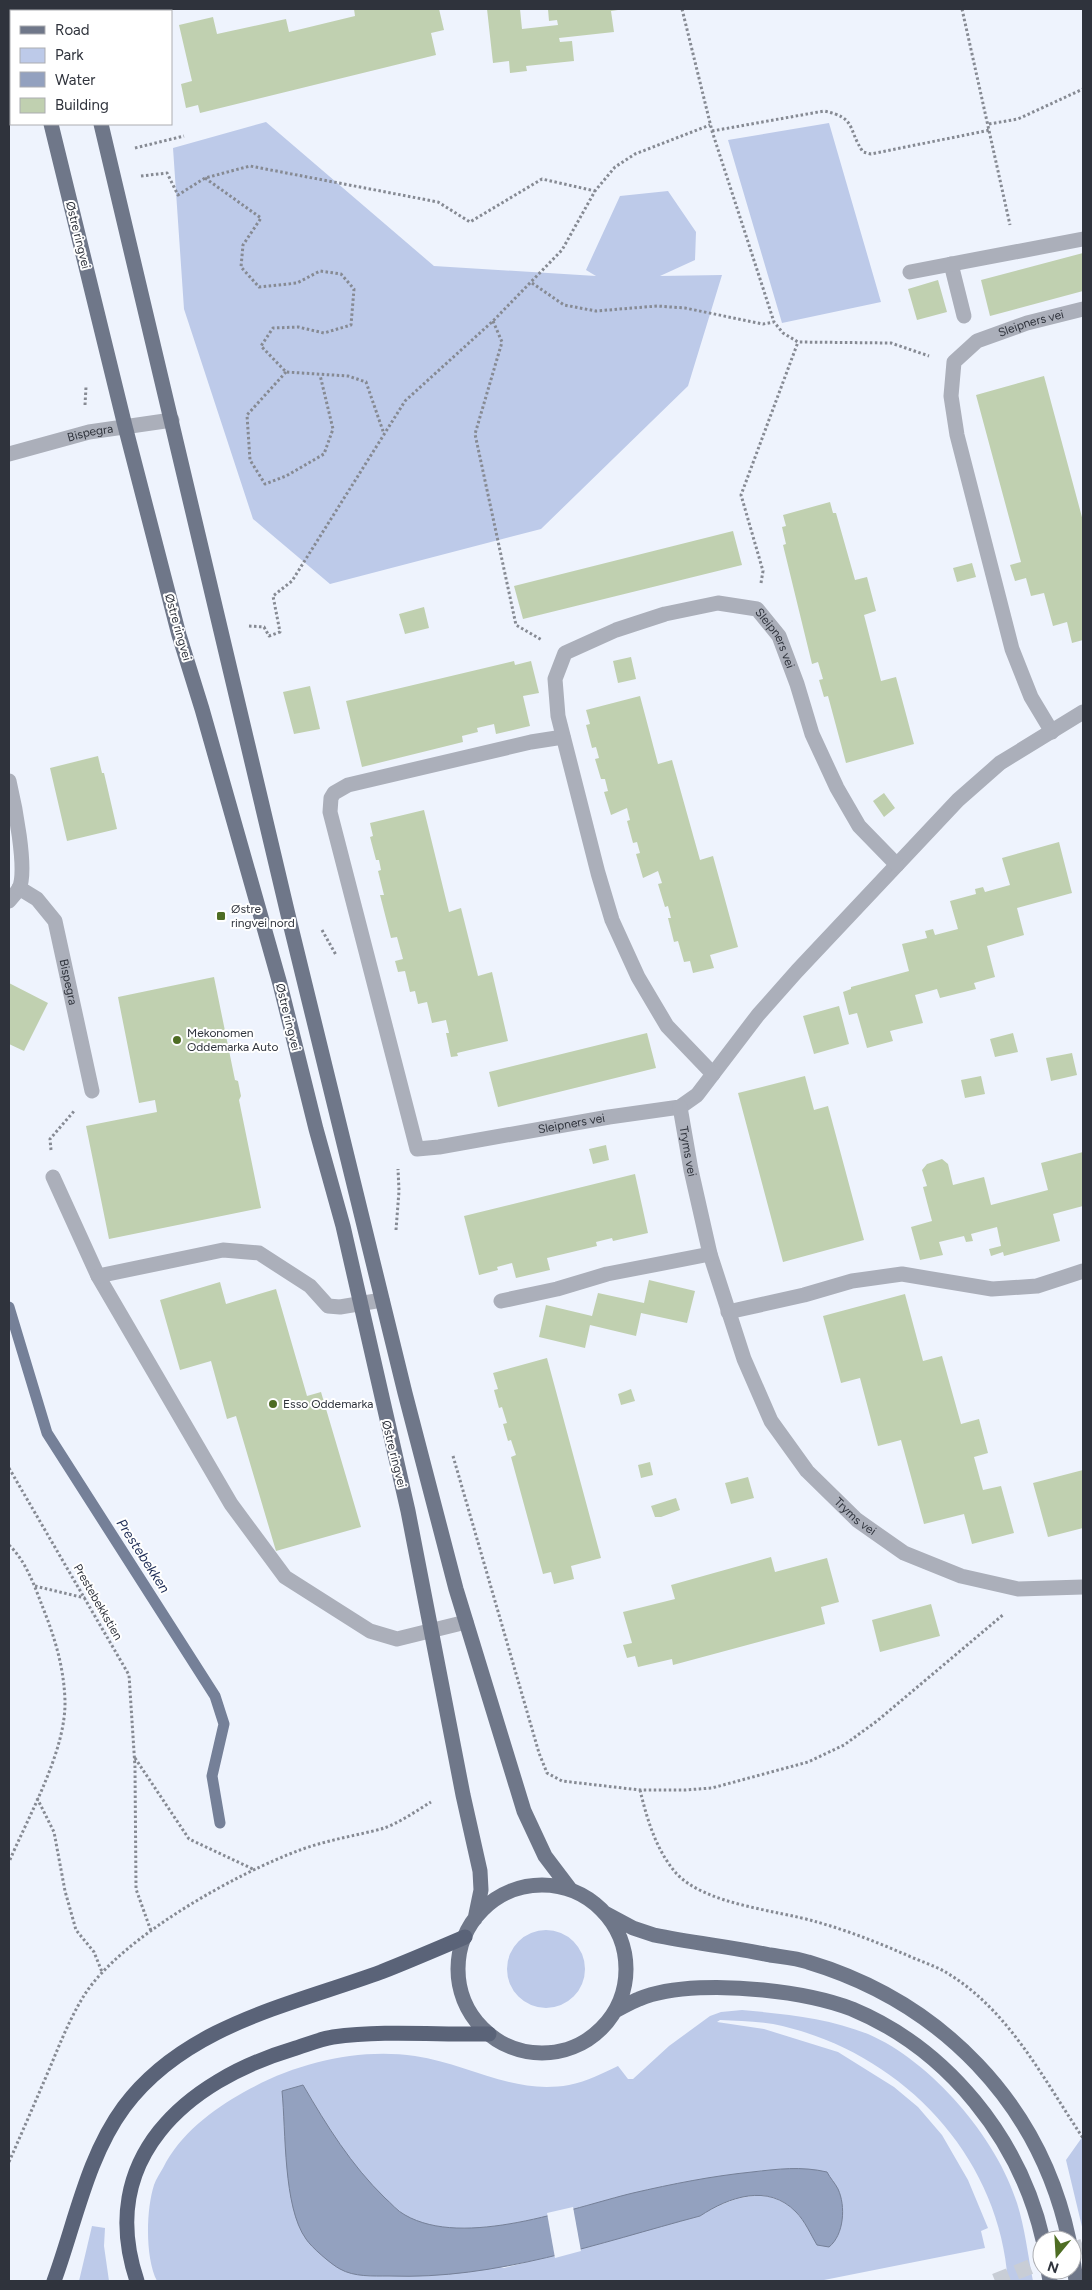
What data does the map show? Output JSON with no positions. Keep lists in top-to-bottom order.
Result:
{
  "streets": {
    "main road": ["Østre ringvei"],
    "street": ["Sleipners vei", "Bispegra", "Tryms vei"],
    "path": ["Prestebekkstien"]
  },
  "crossings": [
    ["Østre ringvei", "Bispegra"],
    ["Sleipners vei", "Tryms vei"]
  ],
  "water": ["Prestebekken"],
  "places": {
    "transit": ["Østre ringvei nord"],
    "other": ["Mekonomen Oddemarka Auto", "Esso Oddemarka"]
  },
  "legend": [
    "Road",
    "Park",
    "Water",
    "Building"
  ],
  "north": "bottom"
}
